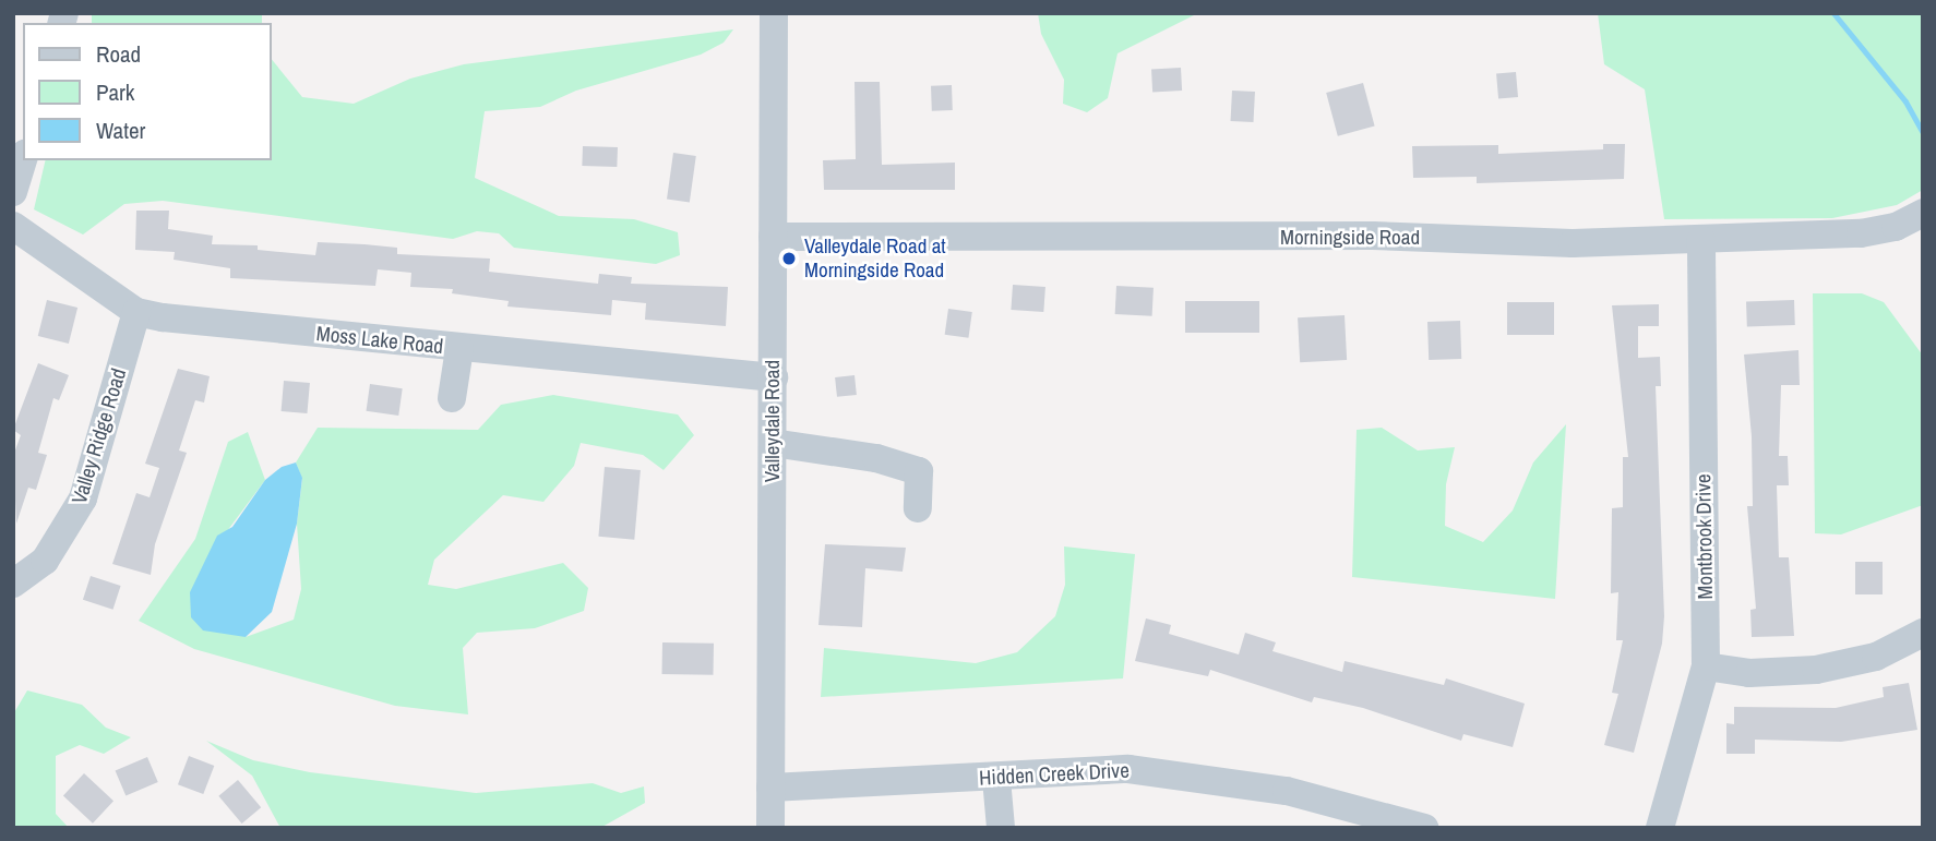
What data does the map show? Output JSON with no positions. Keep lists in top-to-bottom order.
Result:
{
  "streets": {
    "street": [
      "Morningside Road",
      "Moss Lake Road",
      "Valleydale Road",
      "Valley Ridge Road",
      "Montbrook Drive",
      "Hidden Creek Drive"
    ]
  },
  "crossings": [
    ["Morningside Road", "Valleydale Road"],
    ["Morningside Road", "Montbrook Drive"],
    ["Moss Lake Road", "Valleydale Road"],
    ["Moss Lake Road", "Valley Ridge Road"],
    ["Valleydale Road", "Hidden Creek Drive"]
  ],
  "places": ["Valleydale Road at Morningside Road"],
  "legend": ["Road", "Park", "Water"]
}
